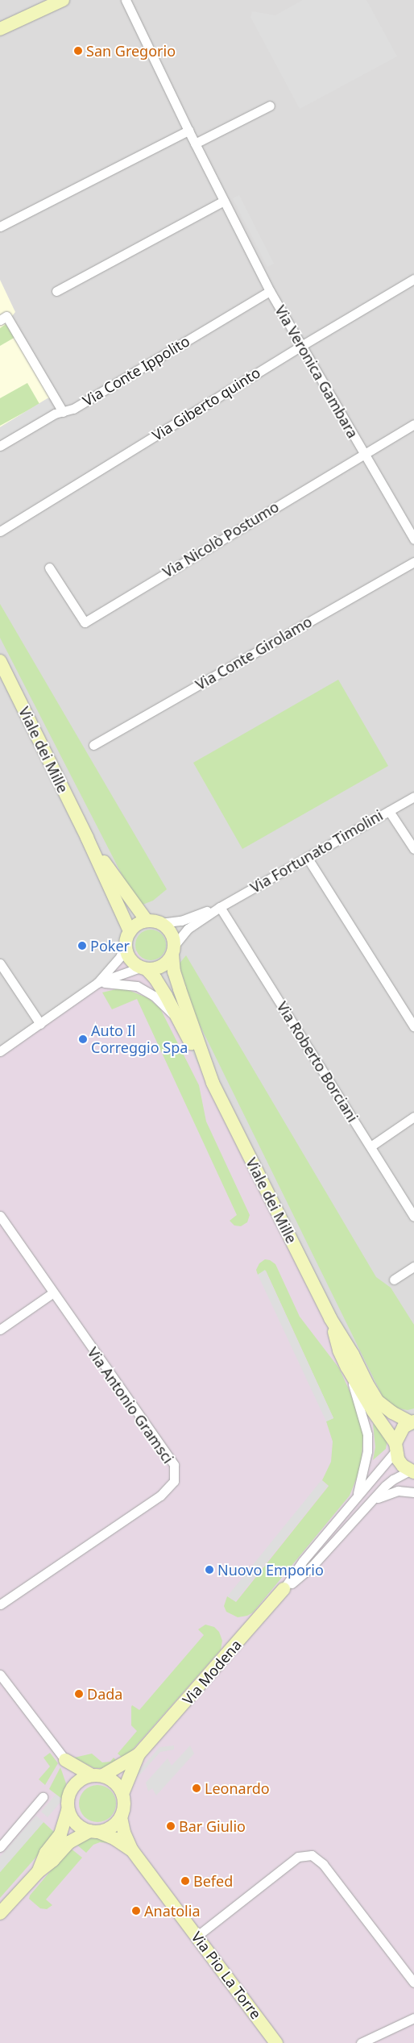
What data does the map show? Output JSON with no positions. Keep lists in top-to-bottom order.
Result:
{
  "streets": {
    "main road": ["Viale dei Mille", "Via Modena", "Via Pio La Torre"],
    "street": [
      "Via Conte Ippolito",
      "Via Veronica Gambara",
      "Via Giberto quinto",
      "Via Nicolò Postumo",
      "Via Conte Girolamo",
      "Via Fortunato Timolini",
      "Via Roberto Borciani",
      "Via Antonio Gramsci"
    ]
  },
  "crossings": [
    ["Via Conte Ippolito", "Via Veronica Gambara"],
    ["Via Veronica Gambara", "Via Giberto quinto"],
    ["Via Veronica Gambara", "Via Nicolò Postumo"],
    ["Viale dei Mille", "Via Fortunato Timolini"],
    ["Viale dei Mille", "Via Modena"],
    ["Via Fortunato Timolini", "Via Roberto Borciani"],
    ["Via Modena", "Via Pio La Torre"]
  ],
  "places": [
    "San Gregorio",
    "Poker",
    "Auto Il Correggio Spa",
    "Nuovo Emporio",
    "Dada",
    "Leonardo",
    "Bar Giulio",
    "Befed",
    "Anatolia"
  ]
}
